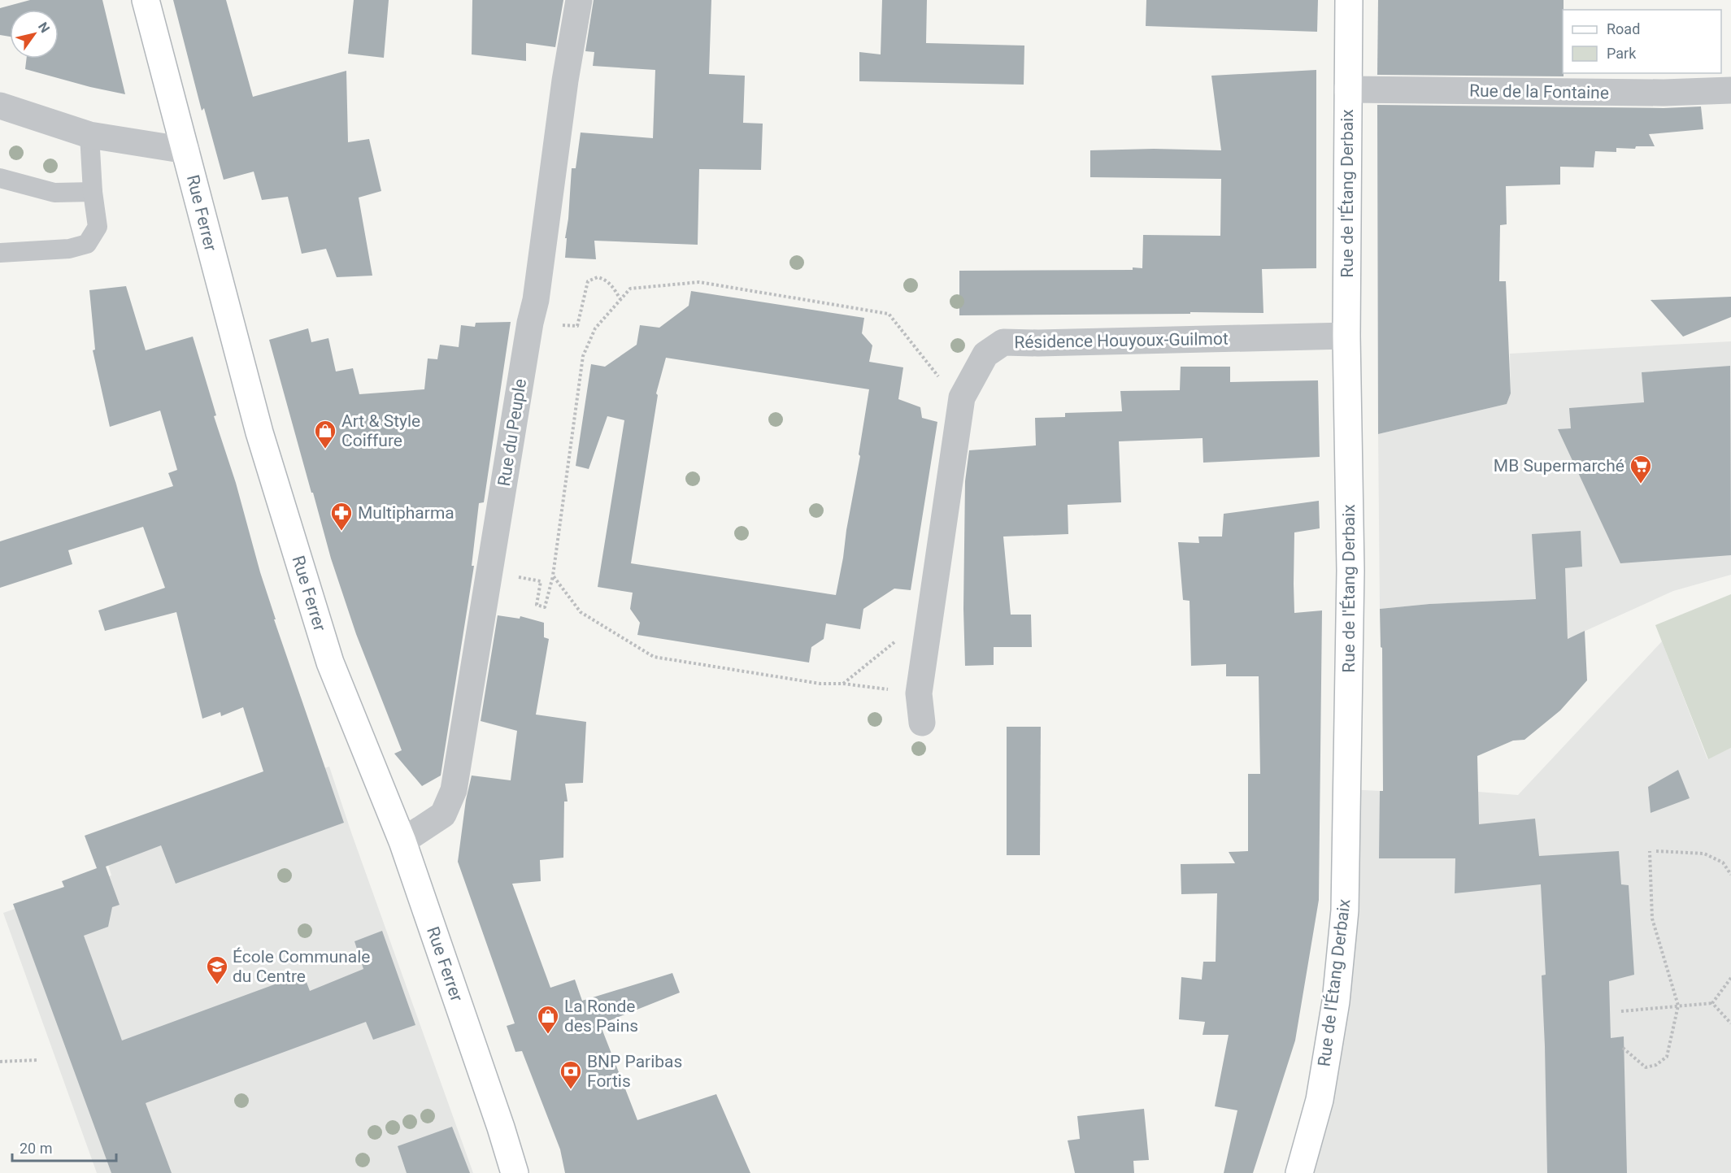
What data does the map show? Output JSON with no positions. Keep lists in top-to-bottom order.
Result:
{
  "streets": {
    "street": [
      "Rue de la Fontaine",
      "Rue de l'Étang Derbaix",
      "Rue Ferrer",
      "Résidence Houyoux-Guilmot",
      "Rue du Peuple"
    ]
  },
  "crossings": [
    ["Rue de la Fontaine", "Rue de l'Étang Derbaix"],
    ["Rue de l'Étang Derbaix", "Résidence Houyoux-Guilmot"],
    ["Rue Ferrer", "Rue du Peuple"]
  ],
  "places": {
    "shop": ["Art & Style Coiffure", "La Ronde des Pains"],
    "supermarket": ["MB Supermarché"],
    "pharmacy": ["Multipharma"],
    "school or university": ["École Communale du Centre"],
    "bank": ["BNP Paribas Fortis"]
  },
  "legend": ["Road", "Park"],
  "scale_bar": "20 m",
  "north": "top right"
}
